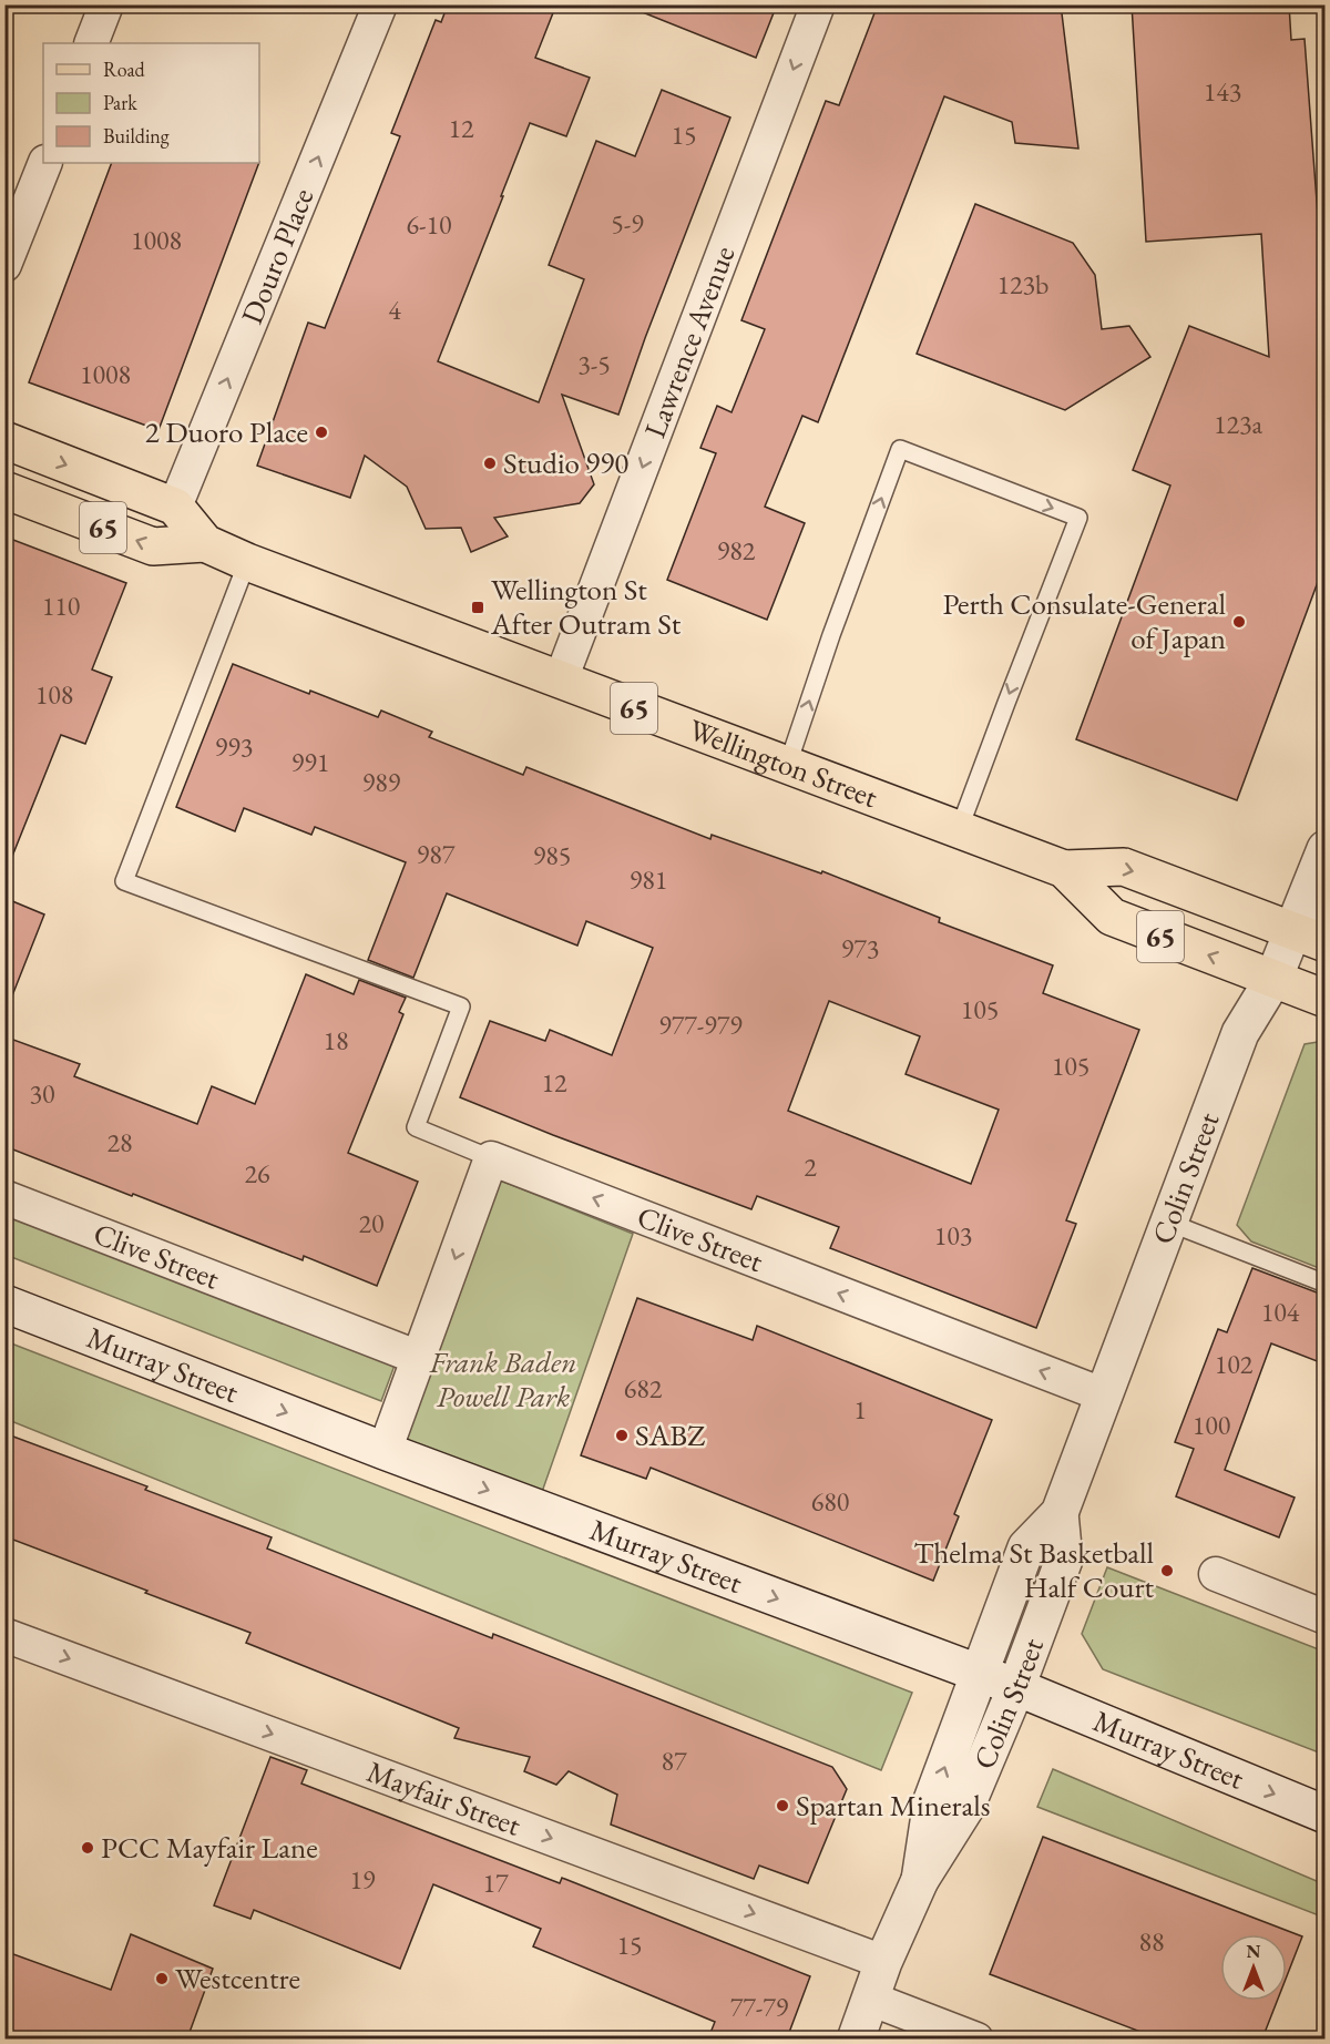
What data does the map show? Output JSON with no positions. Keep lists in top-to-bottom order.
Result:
{
  "streets": {
    "main road": ["65", "Wellington Street"],
    "street": [
      "Douro Place",
      "Lawrence Avenue",
      "Colin Street",
      "Clive Street",
      "Murray Street",
      "Mayfair Street"
    ]
  },
  "crossings": [
    ["Douro Place", "Wellington Street"],
    ["Lawrence Avenue", "Wellington Street"],
    ["Wellington Street", "Colin Street"],
    ["Colin Street", "Clive Street"],
    ["Colin Street", "Murray Street"],
    ["Colin Street", "Mayfair Street"]
  ],
  "one_way": [
    "Douro Place",
    "Lawrence Avenue",
    "Clive Street",
    "Murray Street",
    "Mayfair Street"
  ],
  "parks": ["Frank Baden Powell Park"],
  "places": {
    "other": [
      "2 Duoro Place",
      "Studio 990",
      "Perth Consulate-General of Japan",
      "SABZ",
      "Thelma St Basketball Half Court",
      "Spartan Minerals",
      "PCC Mayfair Lane",
      "Westcentre"
    ],
    "transit": ["Wellington St After Outram St"]
  },
  "house_numbers": [
    "143",
    "12",
    "15",
    "5-9",
    "6-10",
    "1008",
    "123b",
    "4",
    "3-5",
    "1008",
    "123a",
    "982",
    "110",
    "108",
    "993",
    "991",
    "989",
    "987",
    "985",
    "981",
    "973",
    "105",
    "977-979",
    "18",
    "105",
    "12",
    "30",
    "28",
    "2",
    "26",
    "20",
    "103",
    "104",
    "102",
    "682",
    "1",
    "100",
    "680",
    "87",
    "19",
    "17",
    "88",
    "15",
    "77-79"
  ],
  "legend": ["Road", "Park", "Building"],
  "north": "top"
}
